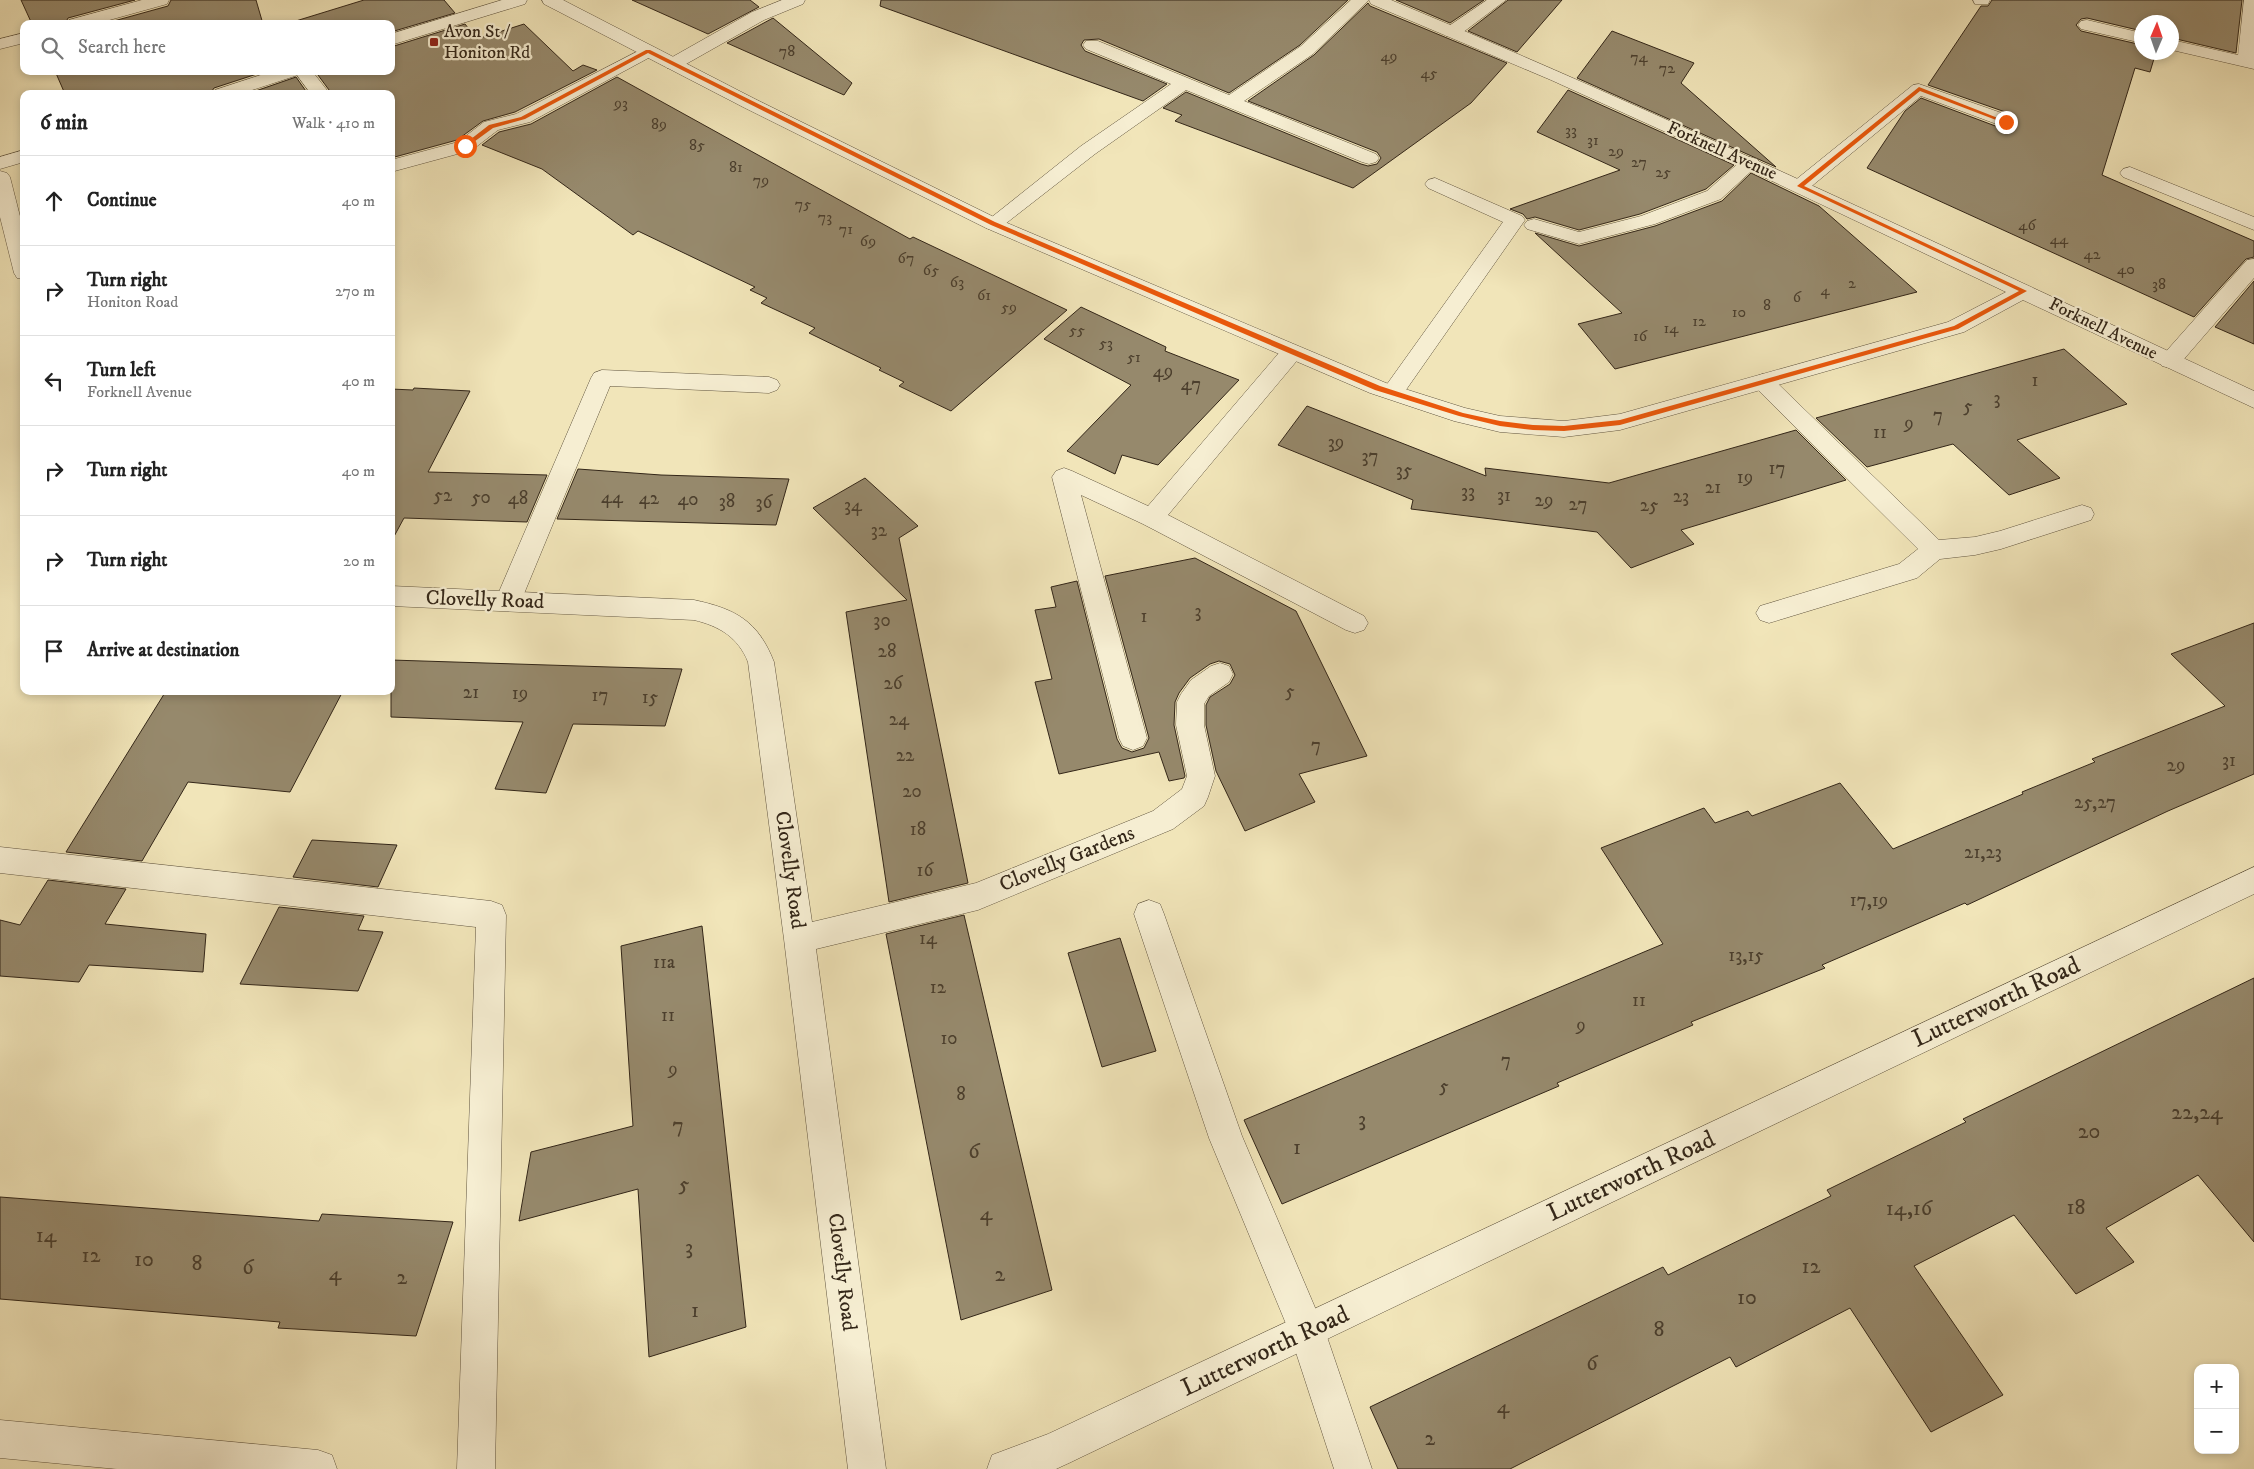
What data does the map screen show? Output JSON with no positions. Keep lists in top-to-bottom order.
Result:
{
  "streets": {
    "street": [
      "Forknell Avenue",
      "Clovelly Road",
      "Clovelly Gardens",
      "Lutterworth Road"
    ]
  },
  "crossings": [
    ["Clovelly Road", "Clovelly Gardens"]
  ],
  "places": {
    "transit": ["Avon St / Honiton Rd"]
  },
  "house_numbers": [
    "78",
    "49",
    "74",
    "72",
    "45",
    "93",
    "89",
    "33",
    "31",
    "85",
    "29",
    "27",
    "81",
    "25",
    "79",
    "75",
    "73",
    "46",
    "71",
    "44",
    "69",
    "42",
    "67",
    "40",
    "65",
    "63",
    "2",
    "38",
    "4",
    "61",
    "6",
    "8",
    "59",
    "10",
    "12",
    "14",
    "55",
    "16",
    "53",
    "51",
    "49",
    "1",
    "47",
    "3",
    "5",
    "7",
    "9",
    "11",
    "39",
    "37",
    "17",
    "35",
    "19",
    "21",
    "33",
    "52",
    "31",
    "23",
    "50",
    "44",
    "48",
    "42",
    "40",
    "29",
    "38",
    "36",
    "27",
    "34",
    "25",
    "32",
    "3",
    "1",
    "30",
    "28",
    "26",
    "5",
    "21",
    "19",
    "17",
    "15",
    "24",
    "7",
    "22",
    "31",
    "29",
    "20",
    "25,27",
    "18",
    "21,23",
    "16",
    "17,19",
    "14",
    "13,15",
    "11a",
    "12",
    "11",
    "11",
    "9",
    "10",
    "7",
    "9",
    "5",
    "8",
    "22,24",
    "3",
    "7",
    "20",
    "1",
    "6",
    "5",
    "18",
    "14,16",
    "4",
    "14",
    "3",
    "12",
    "10",
    "8",
    "12",
    "6",
    "4",
    "2",
    "2",
    "10",
    "1",
    "8",
    "6",
    "4",
    "2"
  ],
  "north": "top",
  "page": {
    "search": "Search here",
    "heading": ["6 min", "Walk · 410 m"],
    "list": [
      ["Continue", "40 m"],
      ["Turn right", "Honiton Road", "270 m"],
      ["Turn left", "Forknell Avenue", "40 m"],
      ["Turn right", "40 m"],
      ["Turn right", "20 m"],
      "Arrive at destination"
    ],
    "map_buttons": ["+", "−"]
  }
}
